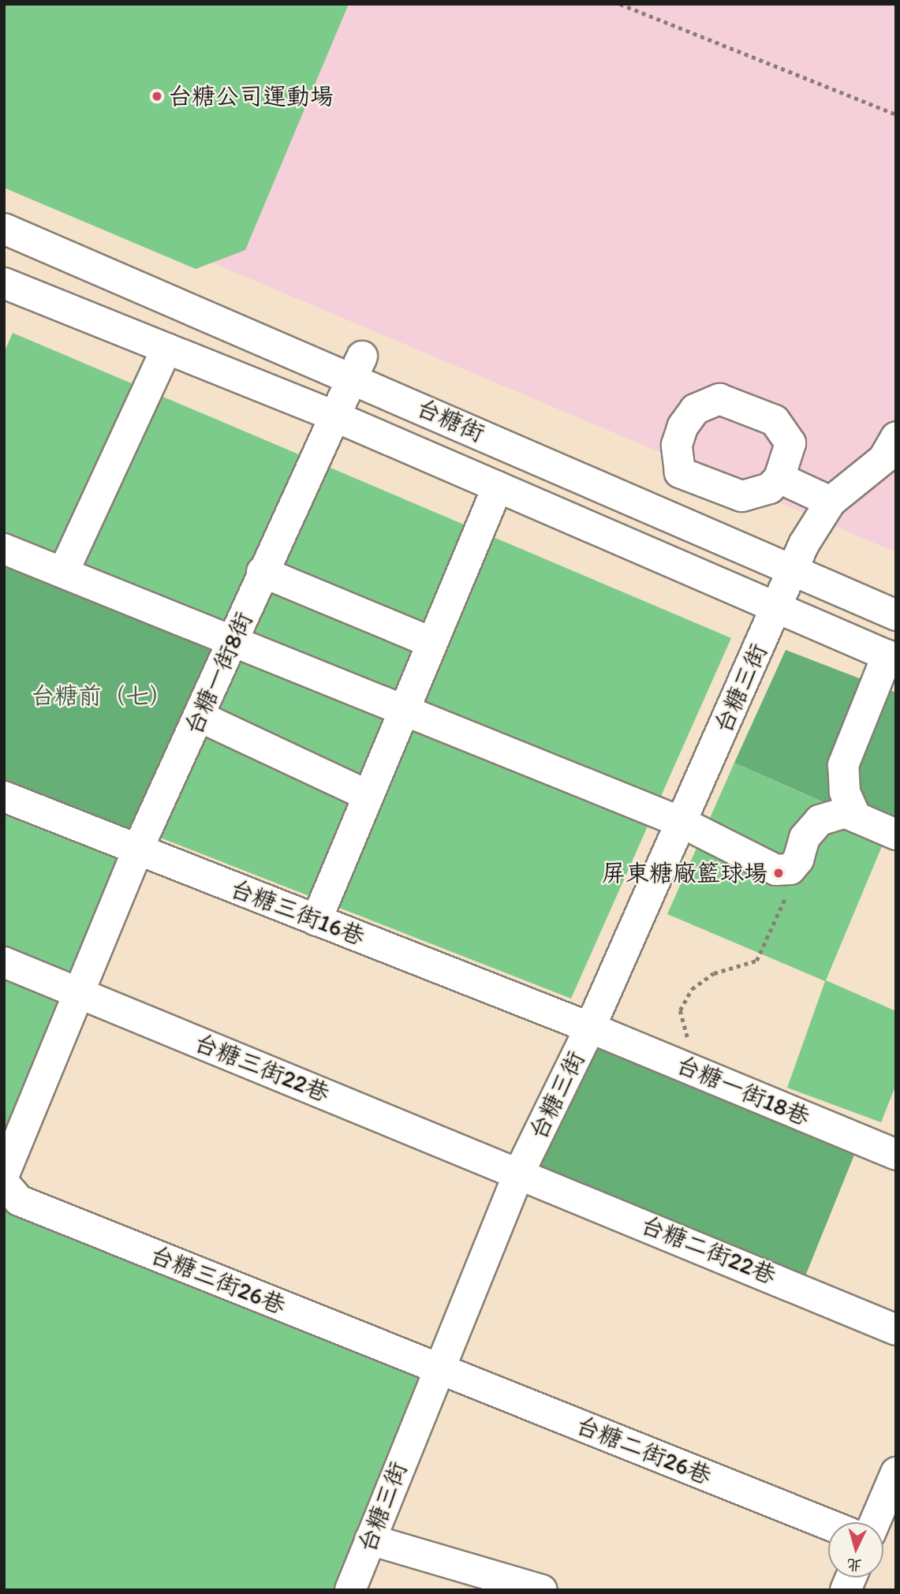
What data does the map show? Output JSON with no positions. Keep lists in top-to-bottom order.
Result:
{
  "streets": {
    "street": [
      "台糖街",
      "台糖一街8街",
      "台糖三街",
      "台糖三街16巷",
      "台糖三街22巷",
      "台糖一街18巷",
      "台糖二街22巷",
      "台糖三街26巷",
      "台糖二街26巷"
    ]
  },
  "crossings": [
    ["台糖街", "台糖一街8街"],
    ["台糖街", "台糖三街"],
    ["台糖一街8街", "台糖三街16巷"],
    ["台糖一街8街", "台糖三街22巷"],
    ["台糖三街", "台糖三街16巷"],
    ["台糖三街", "台糖三街22巷"],
    ["台糖三街", "台糖一街18巷"],
    ["台糖三街", "台糖二街22巷"],
    ["台糖三街", "台糖三街26巷"],
    ["台糖三街", "台糖二街26巷"],
    ["台糖三街16巷", "台糖一街18巷"],
    ["台糖三街22巷", "台糖二街22巷"],
    ["台糖三街26巷", "台糖二街26巷"]
  ],
  "parks": ["台糖前（七）"],
  "places": ["台糖公司運動場", "屏東糖廠籃球場"],
  "north": "bottom"
}
